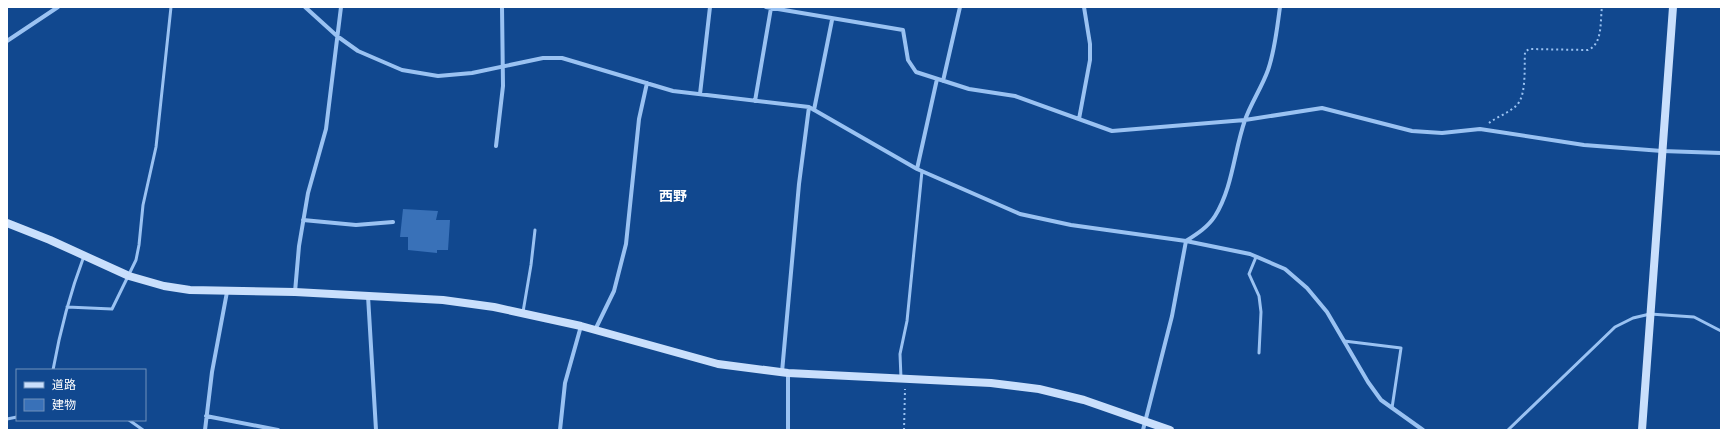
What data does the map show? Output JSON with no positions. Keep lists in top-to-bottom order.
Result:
{
  "districts": ["西野"],
  "legend": ["道路", "建物"]
}
